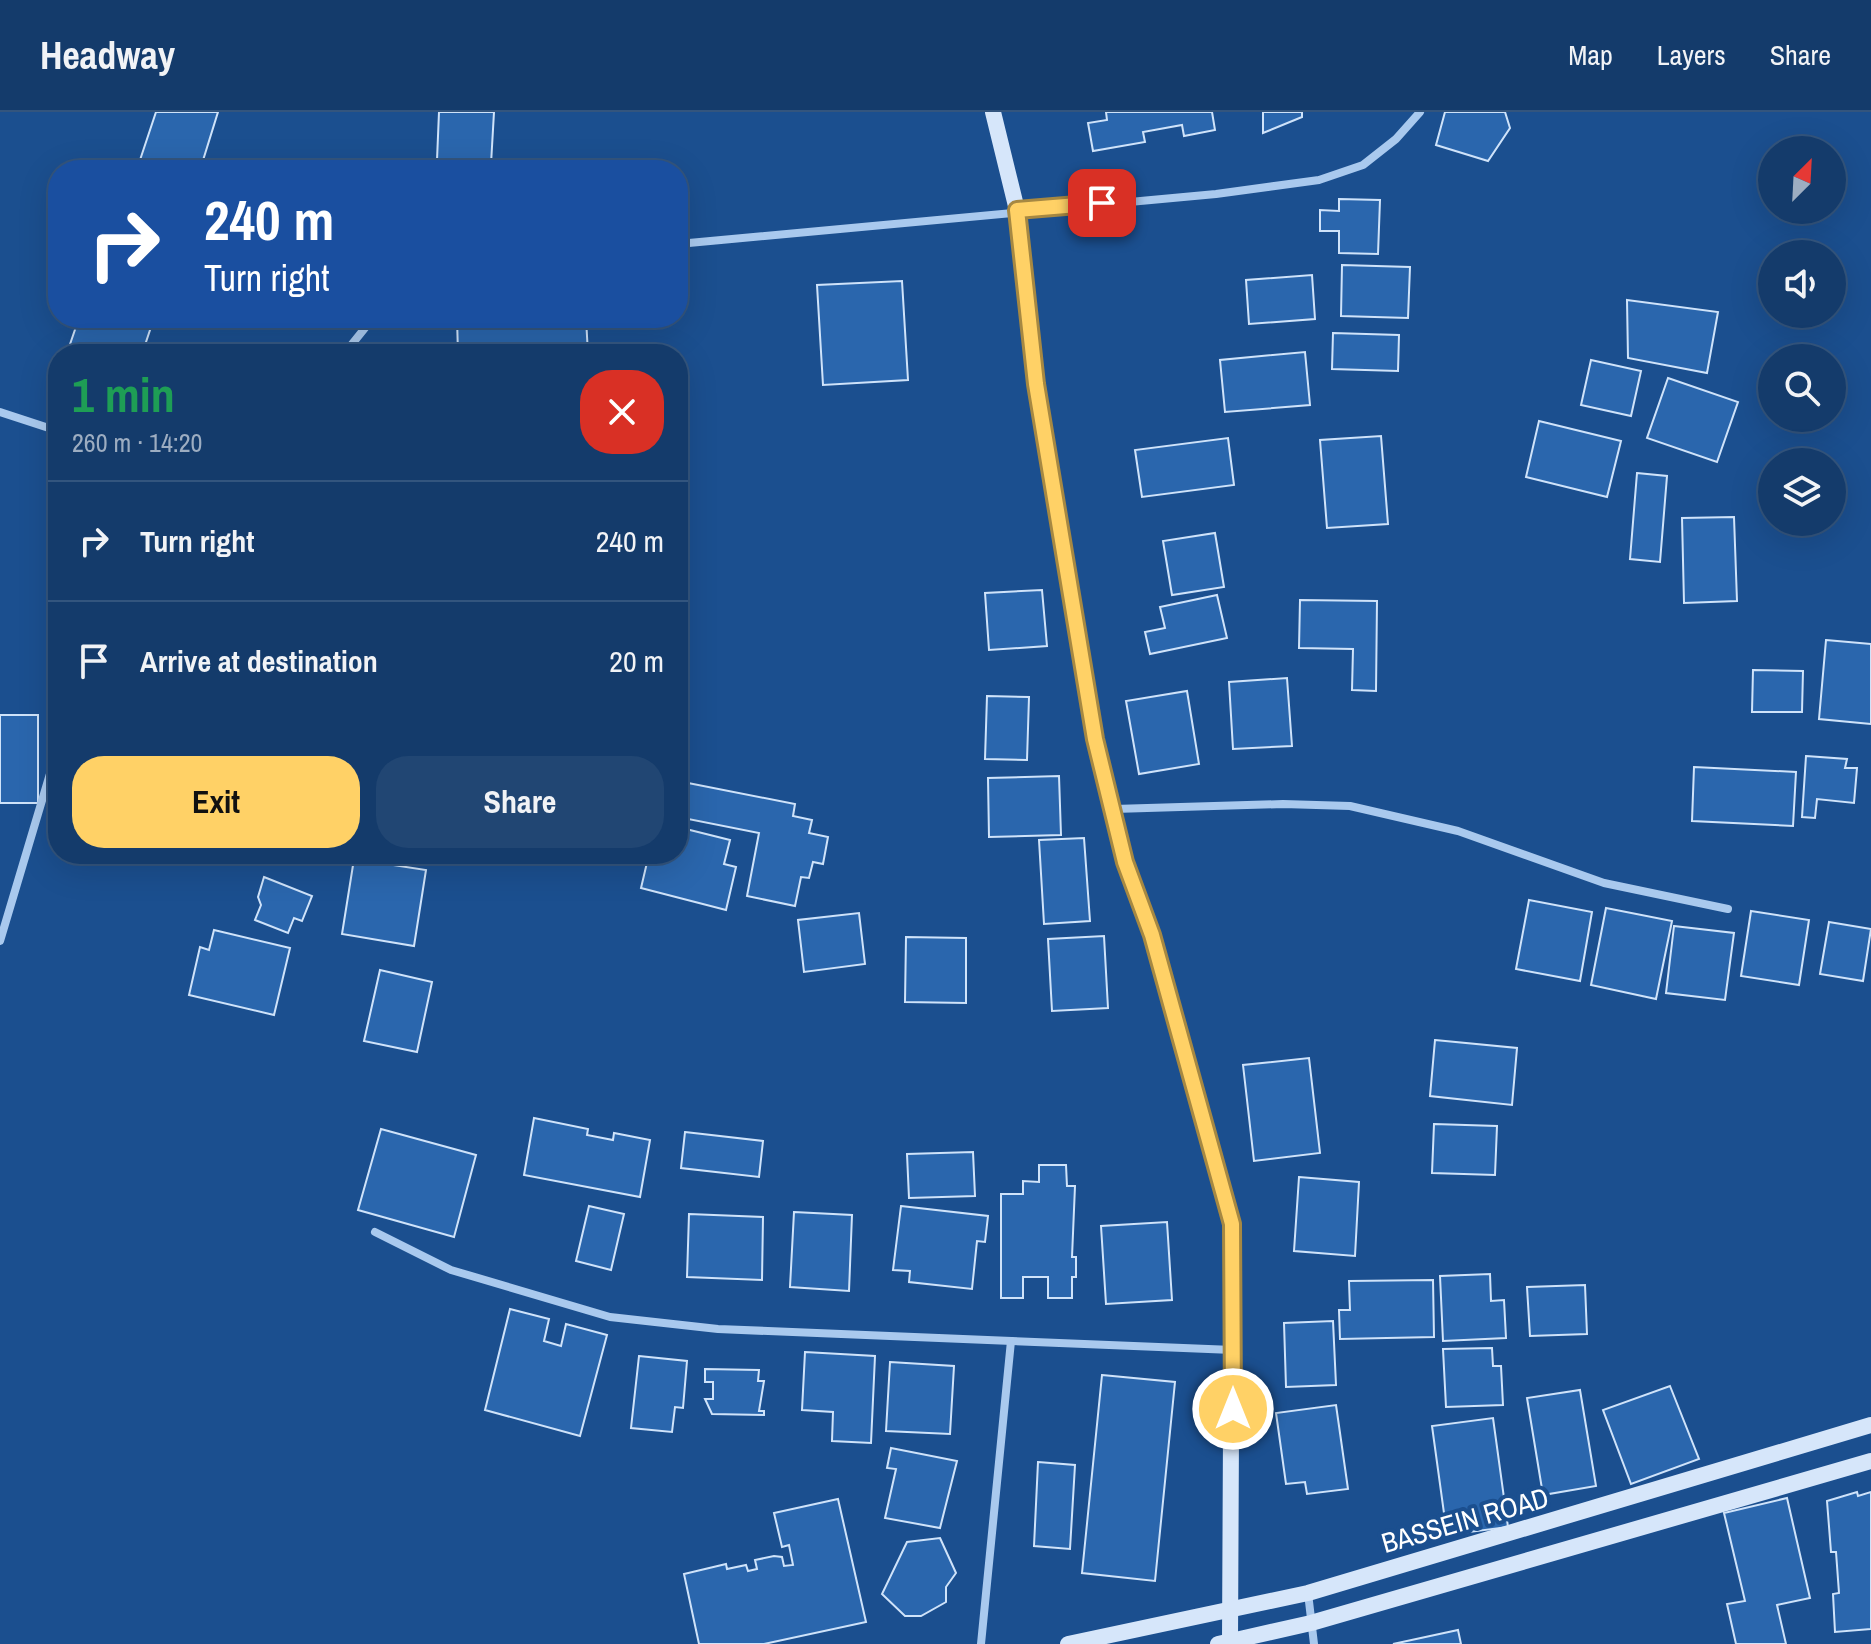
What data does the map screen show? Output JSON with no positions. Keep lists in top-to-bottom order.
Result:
{
  "streets": {
    "street": ["BASSEIN ROAD"]
  },
  "north": "top right",
  "page": {
    "header": "Headway",
    "nav": ["Map", "Layers", "Share"],
    "turn": ["240 m", "Turn right"],
    "heading": ["1 min", "260 m · 14:20"],
    "list": [
      {
        "name": "Turn right",
        "value": "240 m"
      },
      {
        "name": "Arrive at destination",
        "value": "20 m"
      }
    ],
    "buttons": ["Exit", "Share"]
  }
}
